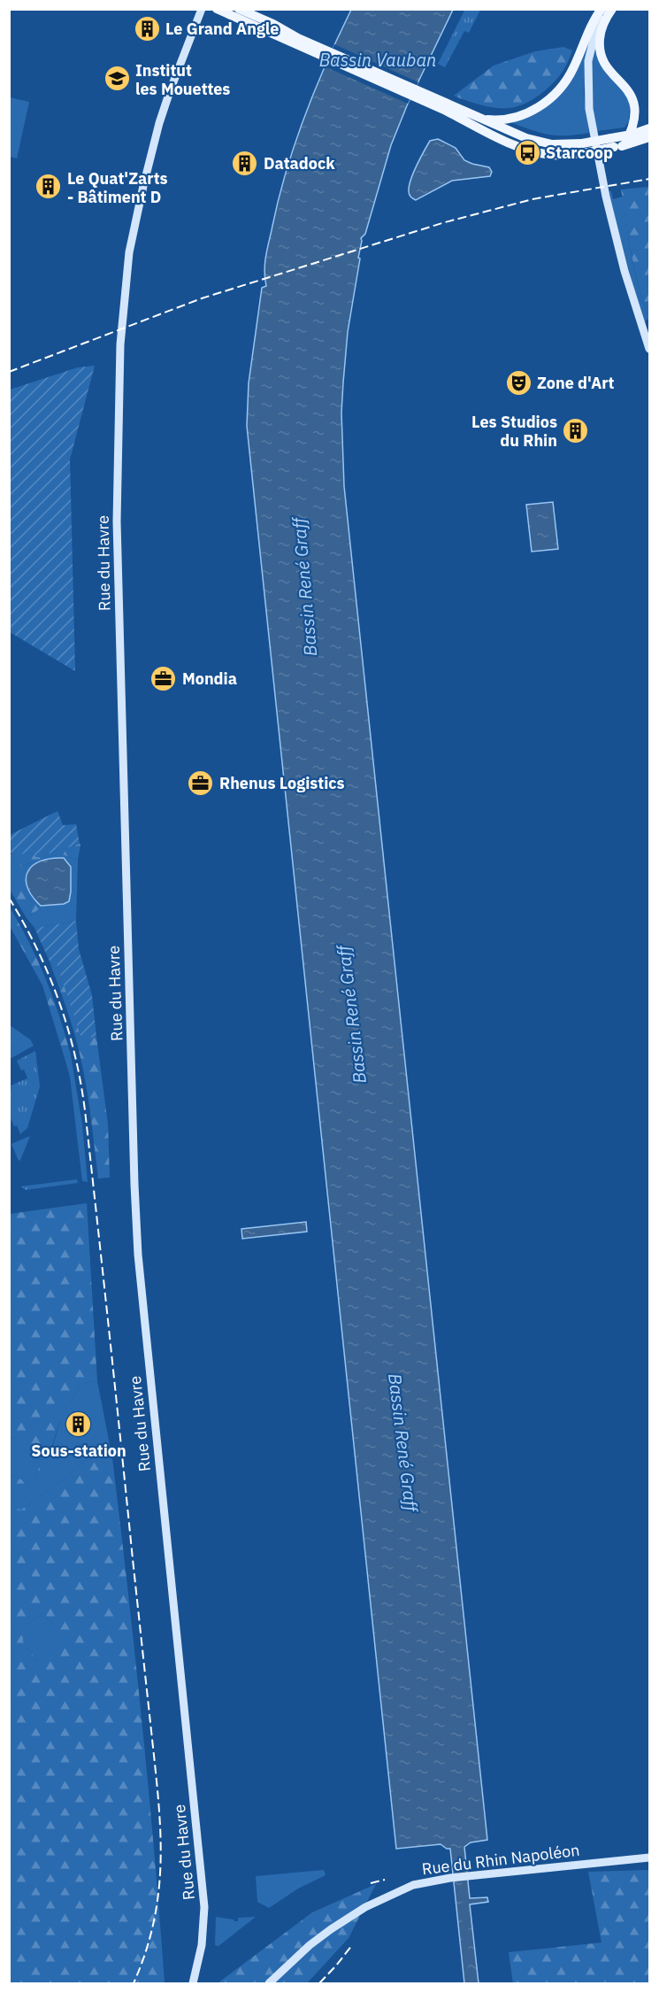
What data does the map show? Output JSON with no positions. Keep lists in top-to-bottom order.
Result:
{
  "streets": {
    "main road": ["Rue du Havre", "Rue du Rhin Napoléon"]
  },
  "water": ["Bassin Vauban", "Bassin René Graff"],
  "places": {
    "building": [
      "Le Grand Angle",
      "Datadock",
      "Le Quat'Zarts - Bâtiment D",
      "Les Studios du Rhin",
      "Sous-station"
    ],
    "school or university": ["Institut les Mouettes"],
    "bus stop": ["Starcoop"],
    "theatre": ["Zone d'Art"],
    "office": ["Mondia", "Rhenus Logistics"]
  }
}
